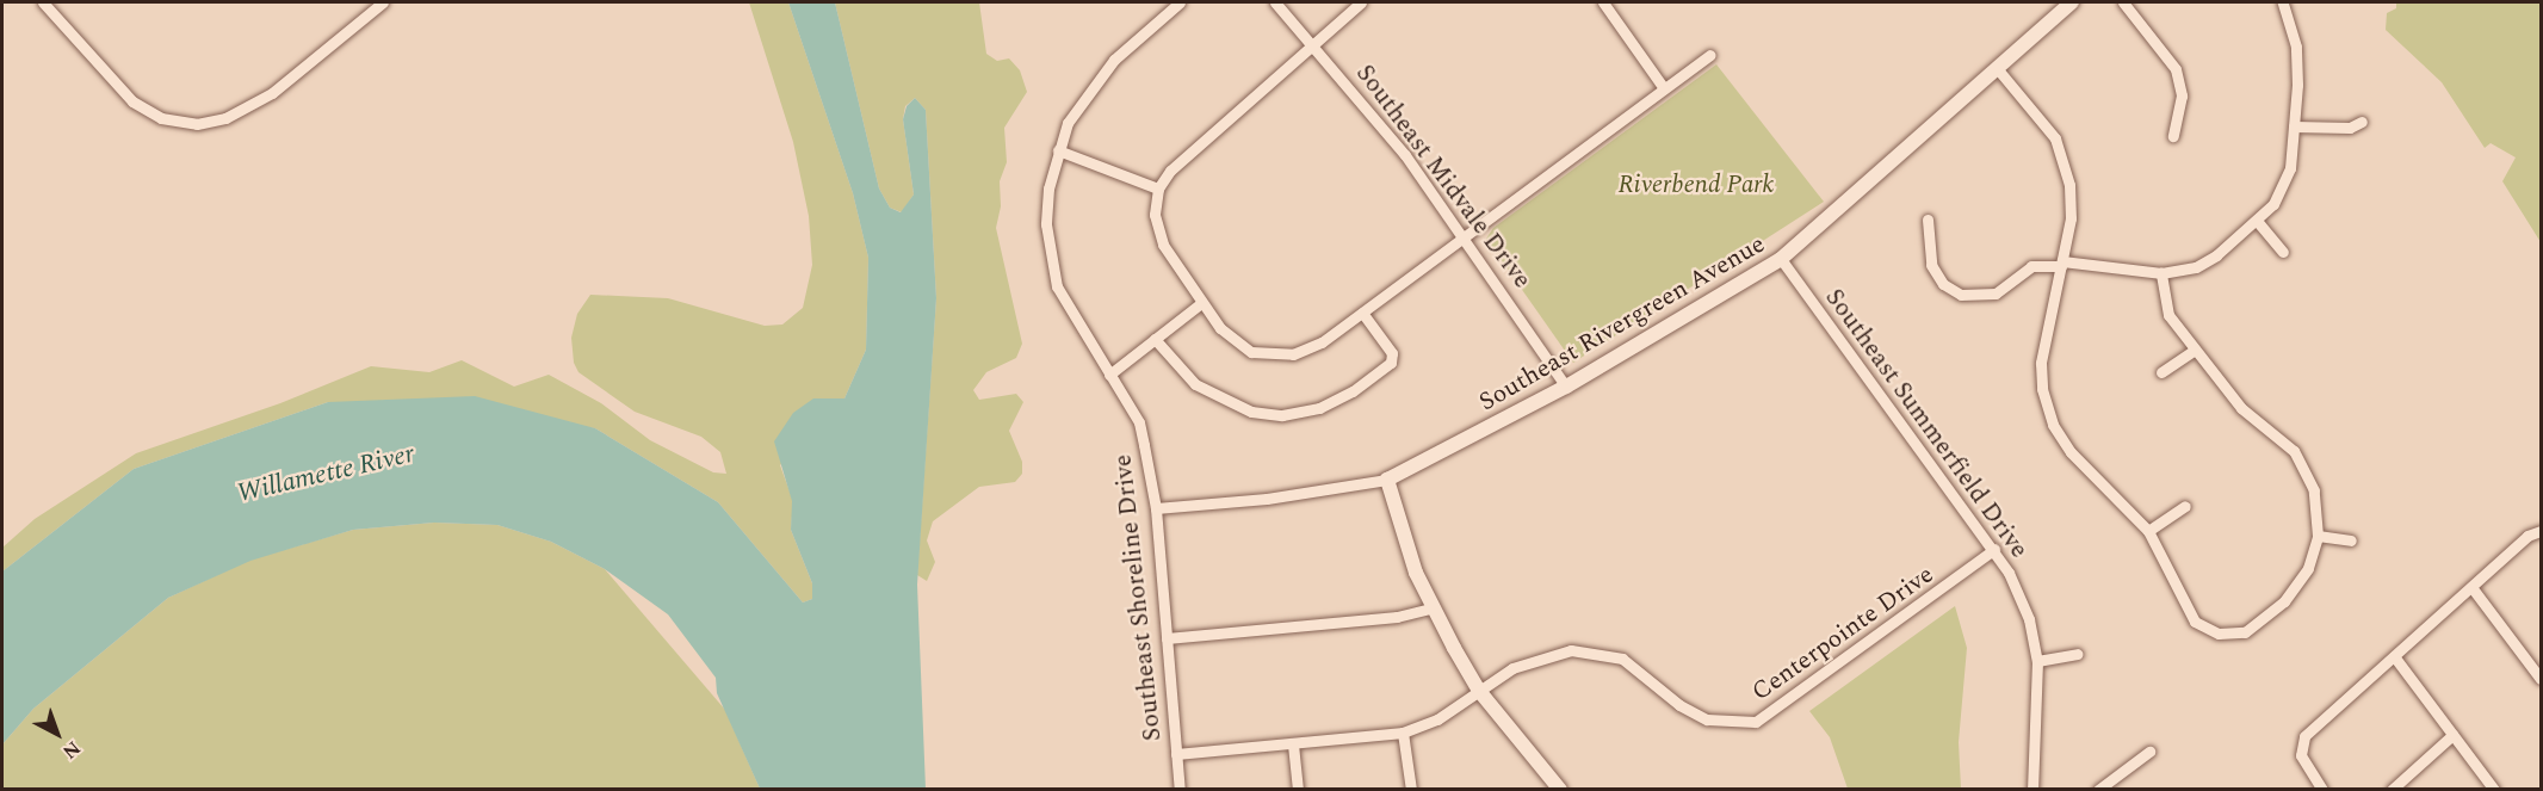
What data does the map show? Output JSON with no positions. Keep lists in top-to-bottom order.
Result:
{
  "streets": {
    "street": [
      "Southeast Midvale Drive",
      "Southeast Rivergreen Avenue",
      "Southeast Summerfield Drive",
      "Southeast Shoreline Drive",
      "Centerpointe Drive"
    ]
  },
  "crossings": [
    ["Southeast Midvale Drive", "Southeast Rivergreen Avenue"],
    ["Southeast Rivergreen Avenue", "Southeast Summerfield Drive"],
    ["Southeast Rivergreen Avenue", "Southeast Shoreline Drive"],
    ["Southeast Summerfield Drive", "Centerpointe Drive"],
    ["Southeast Shoreline Drive", "Centerpointe Drive"]
  ],
  "water": ["Willamette River"],
  "parks": ["Riverbend Park"],
  "north": "bottom right"
}
